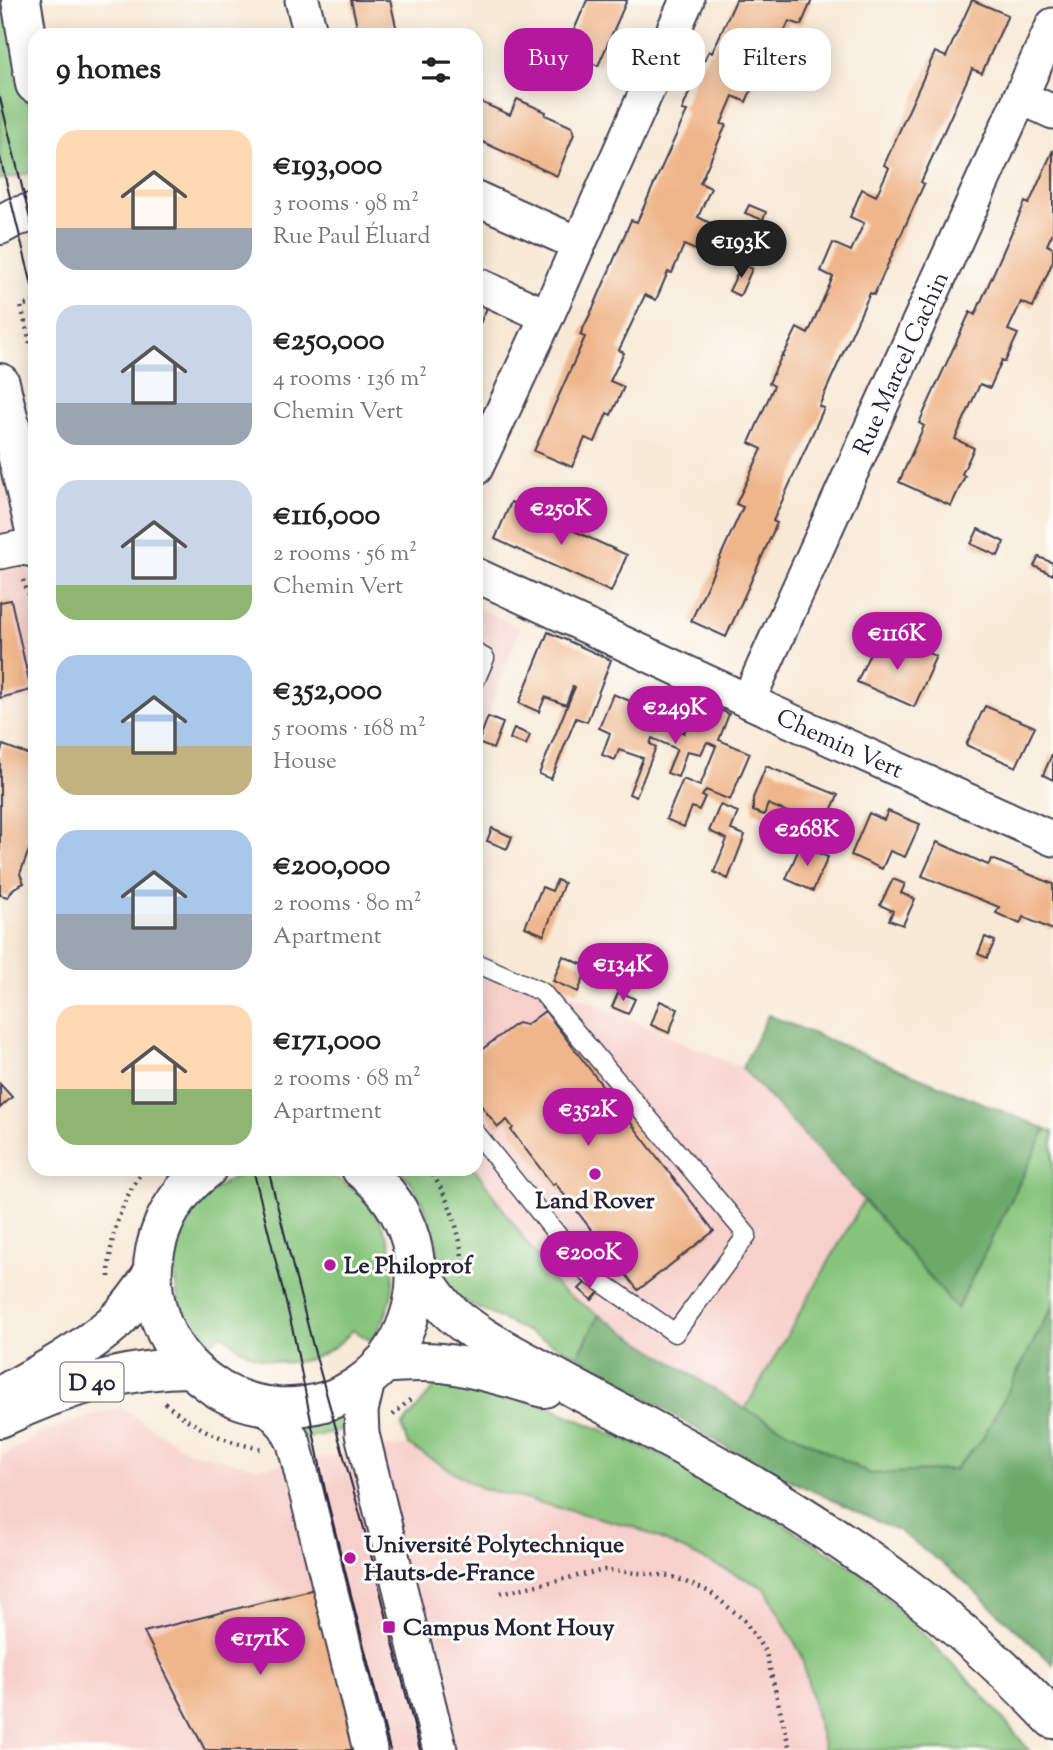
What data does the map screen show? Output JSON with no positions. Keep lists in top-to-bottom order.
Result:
{
  "streets": {
    "main road": ["D 40"],
    "street": ["Rue Marcel Cachin", "Chemin Vert"]
  },
  "crossings": [
    ["Rue Marcel Cachin", "Chemin Vert"]
  ],
  "places": {
    "other": ["Land Rover", "Le Philoprof", "Université Polytechnique Hauts-de-France"],
    "transit": ["Campus Mont Houy"]
  },
  "page": {
    "chip": ["Buy", "Rent", "Filters"],
    "heading": "9 homes",
    "list": [
      {
        "name": "€193,000",
        "note": "3 rooms · 98 m² · Rue Paul Éluard"
      },
      {
        "name": "€250,000",
        "note": "4 rooms · 136 m² · Chemin Vert"
      },
      {
        "name": "€116,000",
        "note": "2 rooms · 56 m² · Chemin Vert"
      },
      {
        "name": "€352,000",
        "note": "5 rooms · 168 m² · House"
      },
      {
        "name": "€200,000",
        "note": "2 rooms · 80 m² · Apartment"
      },
      {
        "name": "€171,000",
        "note": "2 rooms · 68 m² · Apartment"
      }
    ],
    "price": [
      "€193K",
      "€250K",
      "€116K",
      "€249K",
      "€268K",
      "€134K",
      "€352K",
      "€200K",
      "€171K"
    ]
  }
}
